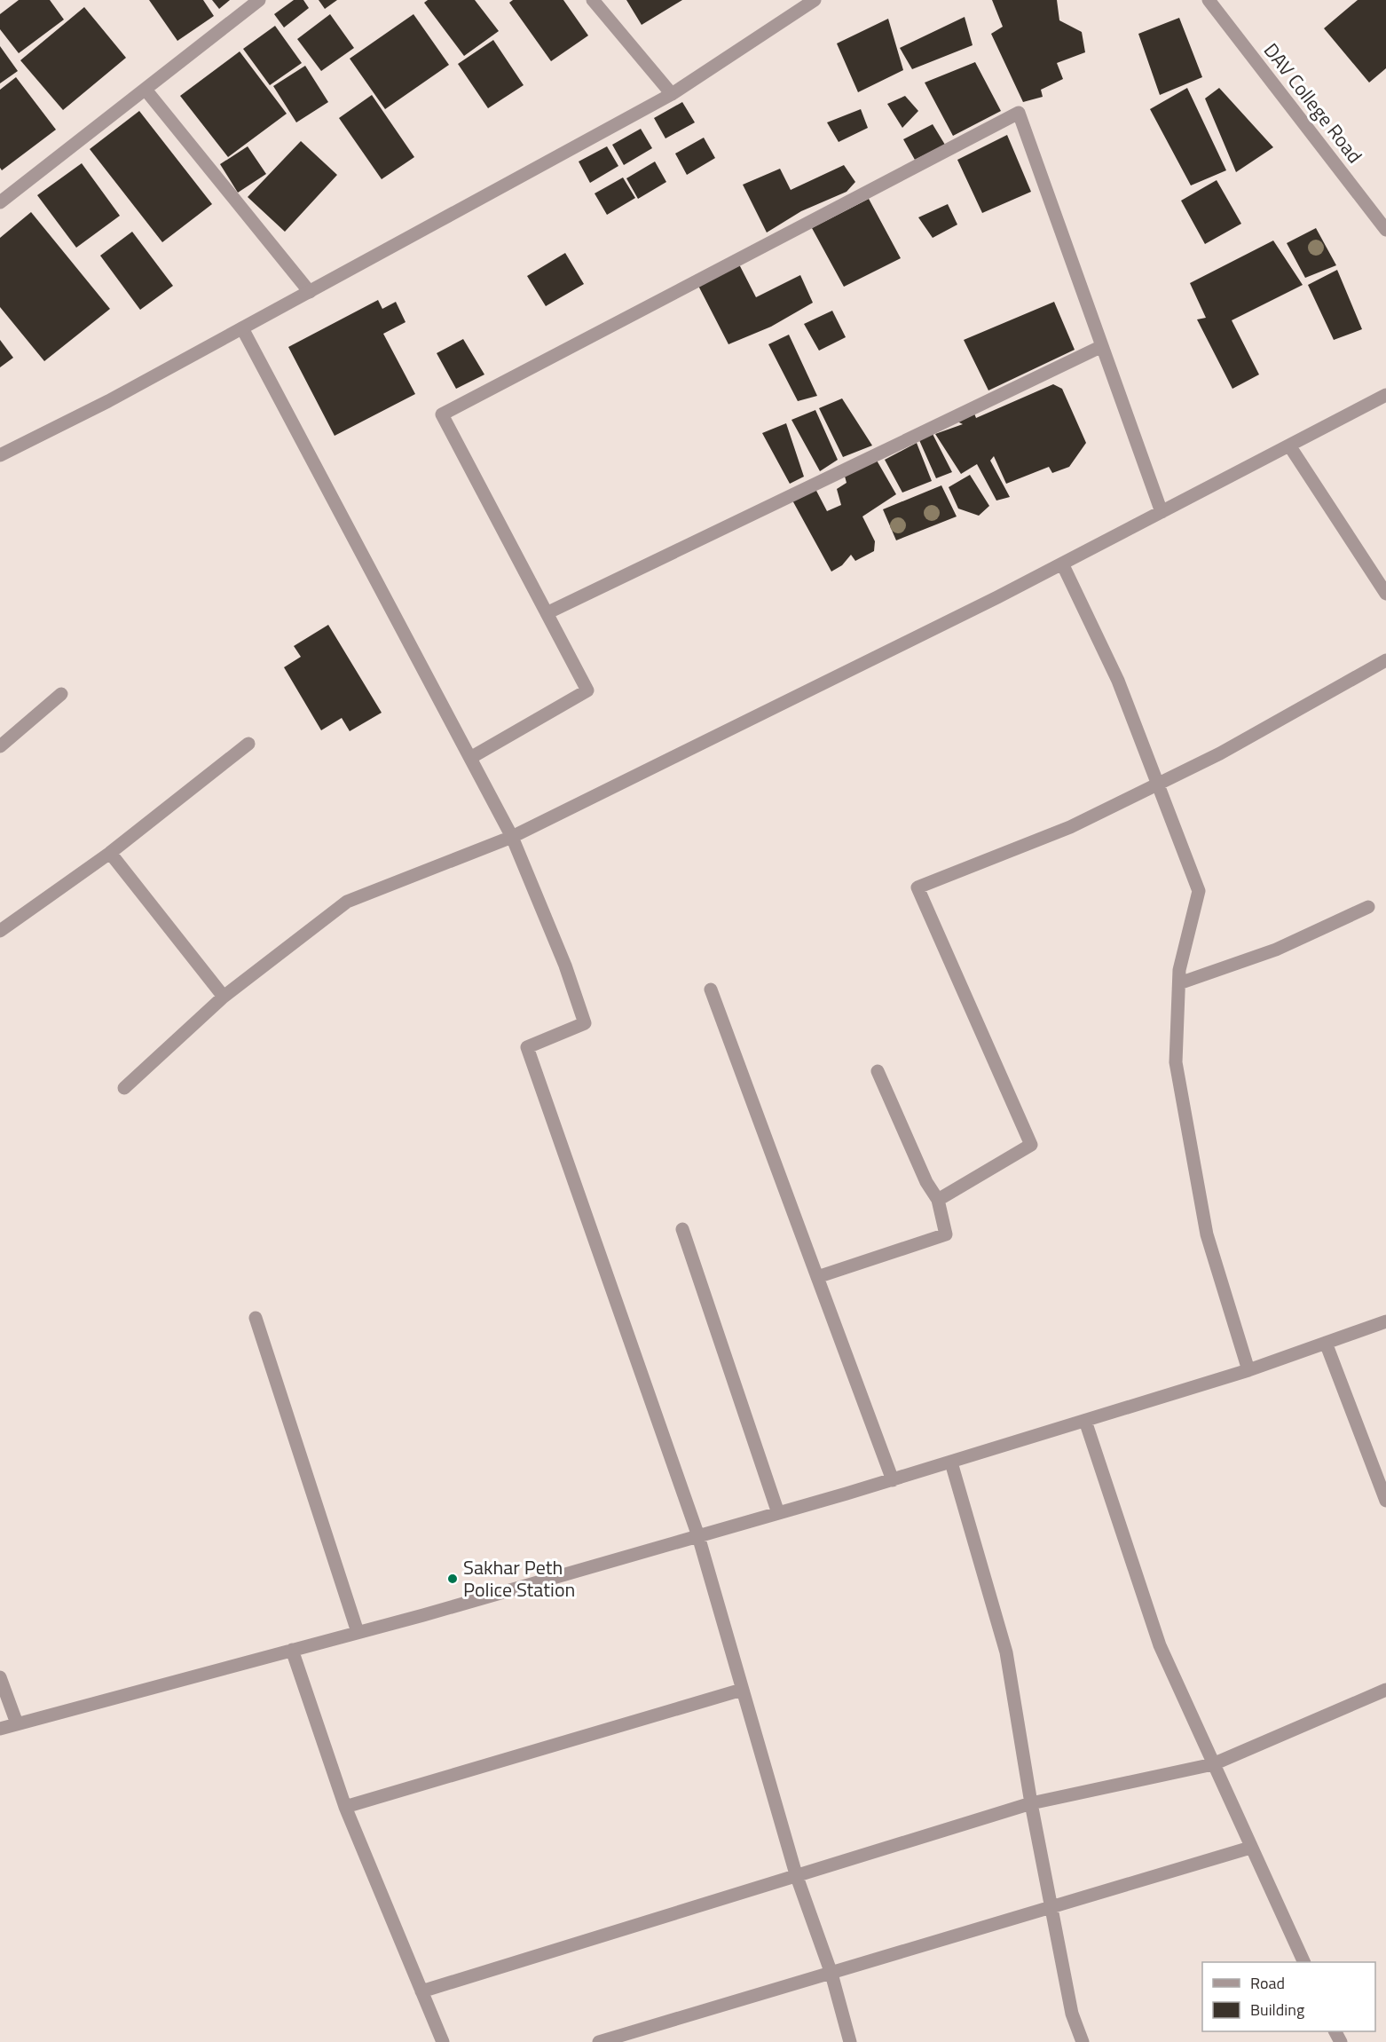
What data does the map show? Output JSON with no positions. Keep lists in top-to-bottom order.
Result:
{
  "streets": {
    "street": ["DAV College Road"]
  },
  "places": ["Sakhar Peth Police Station"],
  "legend": ["Road", "Building"]
}
